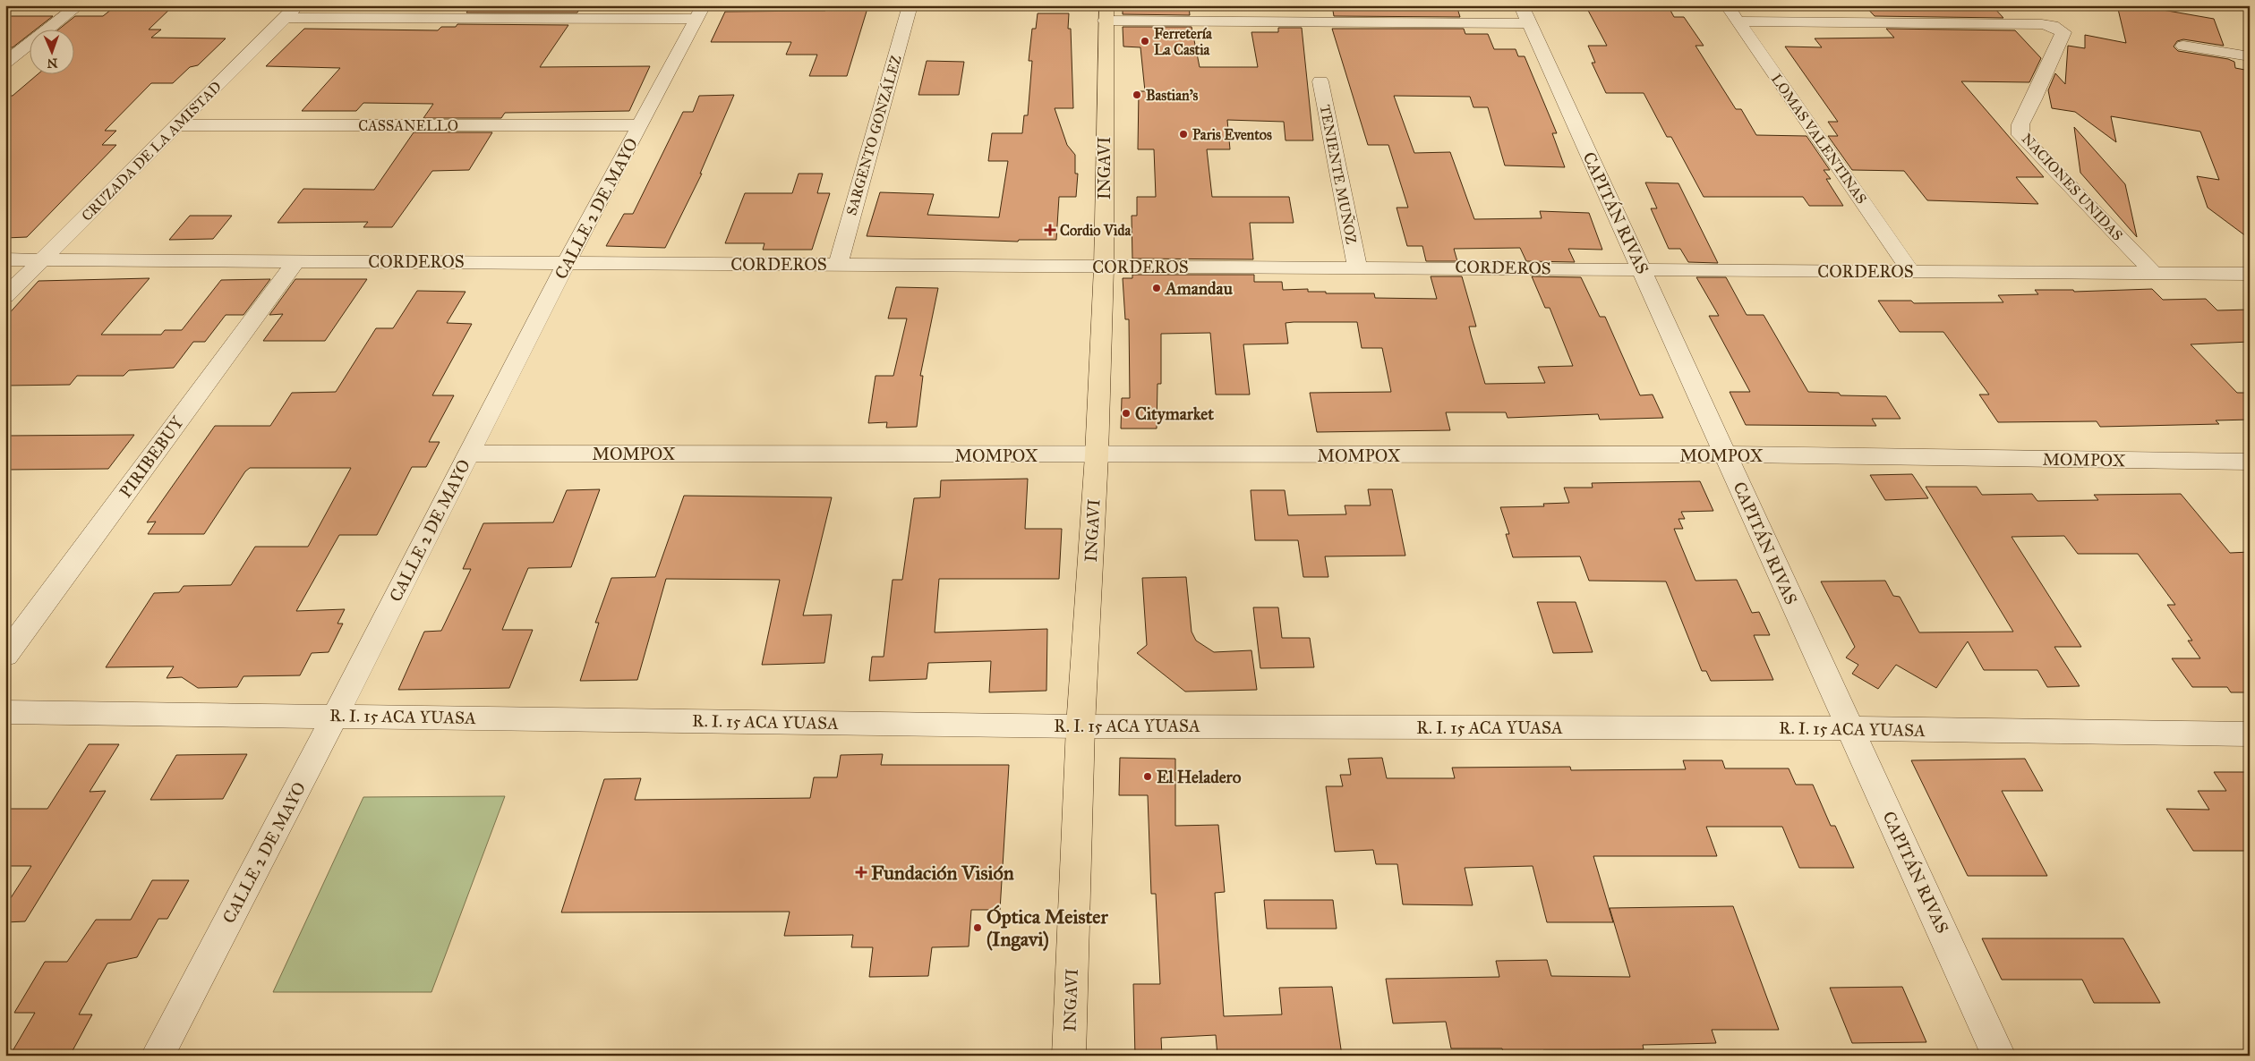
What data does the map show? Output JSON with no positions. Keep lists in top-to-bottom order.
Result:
{
  "streets": {
    "main road": ["INGAVI"],
    "street": [
      "CASSANELLO",
      "SARGENTO GONZÁLEZ",
      "LOMAS VALENTINAS",
      "CRUZADA DE LA AMISTAD",
      "TENIENTE MUÑOZ",
      "NACIONES UNIDAS",
      "CALLE 2 DE MAYO",
      "CAPITÁN RIVAS",
      "CORDEROS",
      "MOMPOX",
      "PIRIBEBUY",
      "R. I. 15 ACA YUASA"
    ]
  },
  "crossings": [
    ["CASSANELLO", "CRUZADA DE LA AMISTAD"],
    ["CASSANELLO", "CALLE 2 DE MAYO"],
    ["SARGENTO GONZÁLEZ", "CORDEROS"],
    ["LOMAS VALENTINAS", "NACIONES UNIDAS"],
    ["LOMAS VALENTINAS", "CORDEROS"],
    ["CRUZADA DE LA AMISTAD", "CORDEROS"],
    ["INGAVI", "CORDEROS"],
    ["INGAVI", "MOMPOX"],
    ["INGAVI", "R. I. 15 ACA YUASA"],
    ["TENIENTE MUÑOZ", "CORDEROS"],
    ["NACIONES UNIDAS", "CORDEROS"],
    ["CALLE 2 DE MAYO", "CORDEROS"],
    ["CALLE 2 DE MAYO", "MOMPOX"],
    ["CALLE 2 DE MAYO", "R. I. 15 ACA YUASA"],
    ["CAPITÁN RIVAS", "CORDEROS"],
    ["CAPITÁN RIVAS", "MOMPOX"],
    ["CAPITÁN RIVAS", "R. I. 15 ACA YUASA"],
    ["CORDEROS", "PIRIBEBUY"]
  ],
  "places": {
    "other": [
      "Ferretería La Castia",
      "Bastian's",
      "Paris Eventos",
      "Amandau",
      "Citymarket",
      "El Heladero",
      "Óptica Meister (Ingavi)"
    ],
    "health": ["Cordio Vida", "Fundación Visión"]
  },
  "north": "bottom"
}
